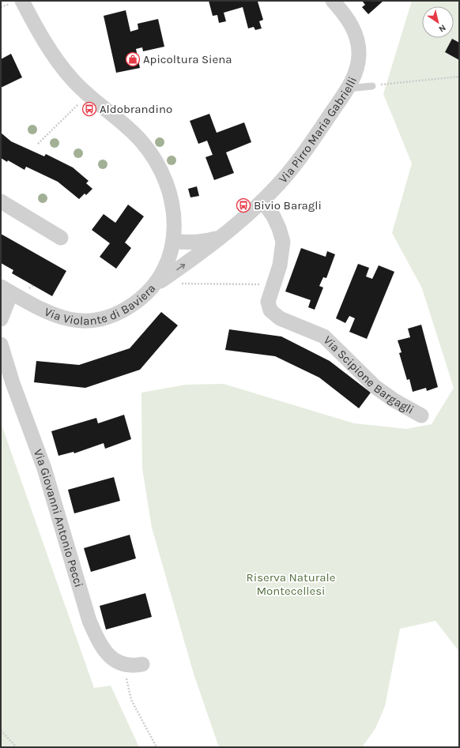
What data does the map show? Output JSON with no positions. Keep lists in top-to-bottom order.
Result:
{
  "streets": {
    "street": [
      "Via Pirro Maria Gabrielli",
      "Via Violante di Baviera",
      "Via Scipione Bargagli",
      "Via Giovanni Antonio Pecci"
    ]
  },
  "crossings": [
    ["Via Pirro Maria Gabrielli", "Via Violante di Baviera"],
    ["Via Pirro Maria Gabrielli", "Via Scipione Bargagli"]
  ],
  "parks": ["Riserva Naturale Montecellesi"],
  "places": {
    "shop": ["Apicoltura Siena"],
    "bus stop": ["Aldobrandino", "Bivio Baragli"]
  },
  "north": "bottom right"
}
